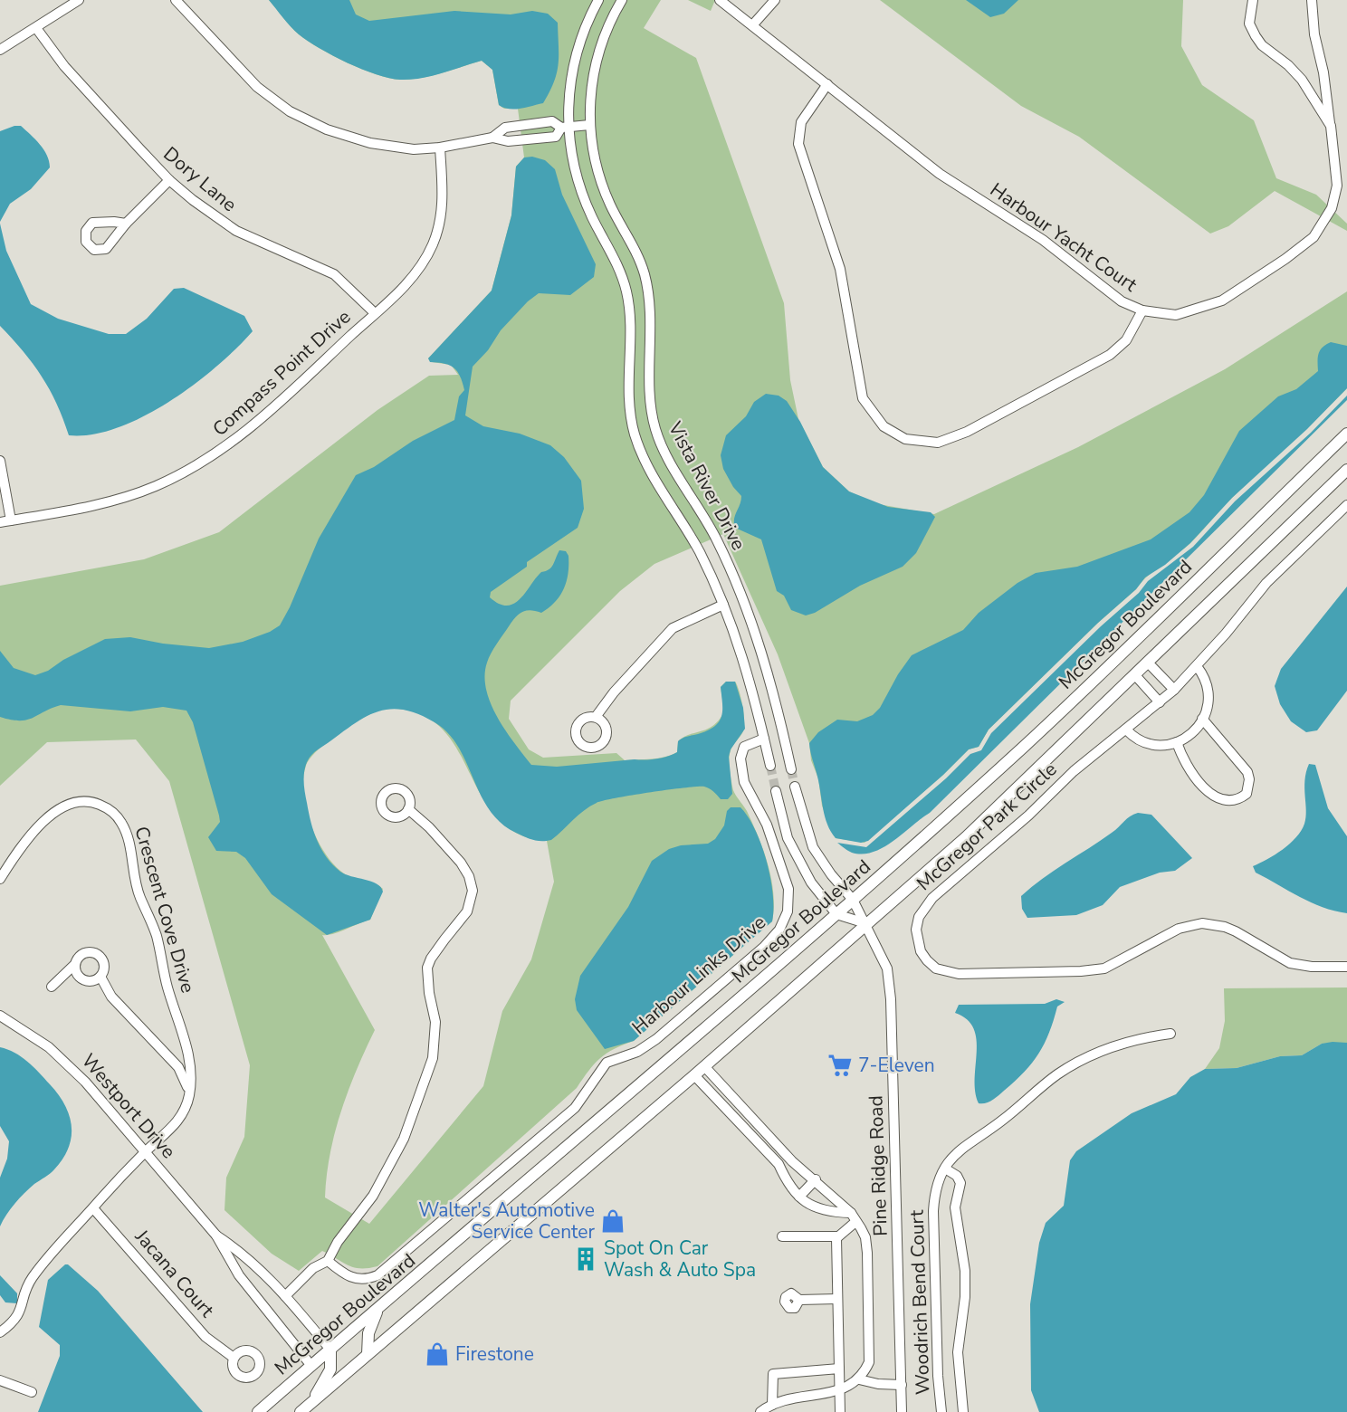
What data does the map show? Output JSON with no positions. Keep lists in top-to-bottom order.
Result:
{
  "streets": {
    "main road": ["McGregor Boulevard"],
    "street": [
      "Dory Lane",
      "Harbour Yacht Court",
      "Compass Point Drive",
      "Vista River Drive",
      "McGregor Park Circle",
      "Crescent Cove Drive",
      "Harbour Links Drive",
      "Westport Drive",
      "Pine Ridge Road",
      "Jacana Court",
      "Woodrich Bend Court"
    ]
  },
  "crossings": [
    ["Dory Lane", "Compass Point Drive"],
    ["Vista River Drive", "Harbour Links Drive"],
    ["McGregor Boulevard", "Westport Drive"],
    ["McGregor Boulevard", "Pine Ridge Road"],
    ["Crescent Cove Drive", "Westport Drive"],
    ["Crescent Cove Drive", "Jacana Court"]
  ],
  "places": {
    "supermarket": ["7-Eleven"],
    "shop": ["Walter's Automotive Service Center", "Firestone"],
    "building": ["Spot On Car Wash & Auto Spa"]
  }
}
